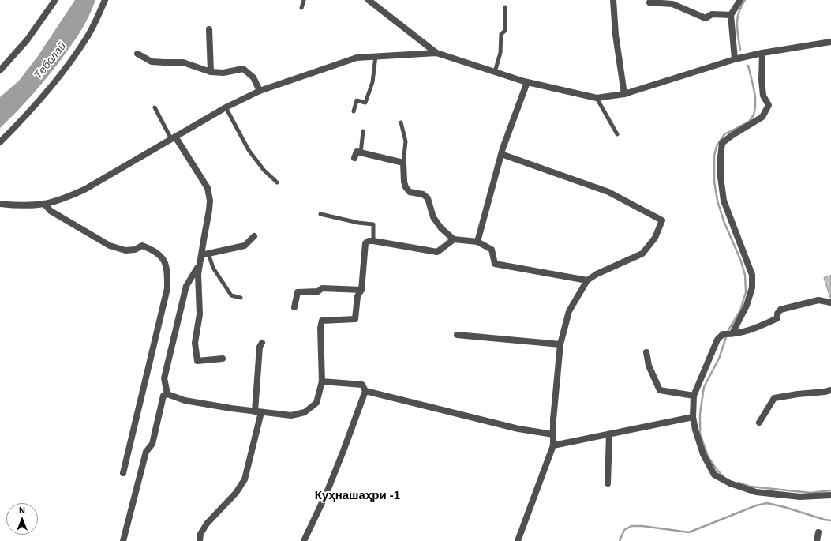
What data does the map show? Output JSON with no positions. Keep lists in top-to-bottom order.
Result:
{
  "districts": ["Куҳнашаҳри -1"],
  "water": ["Теболай"],
  "north": "top"
}
